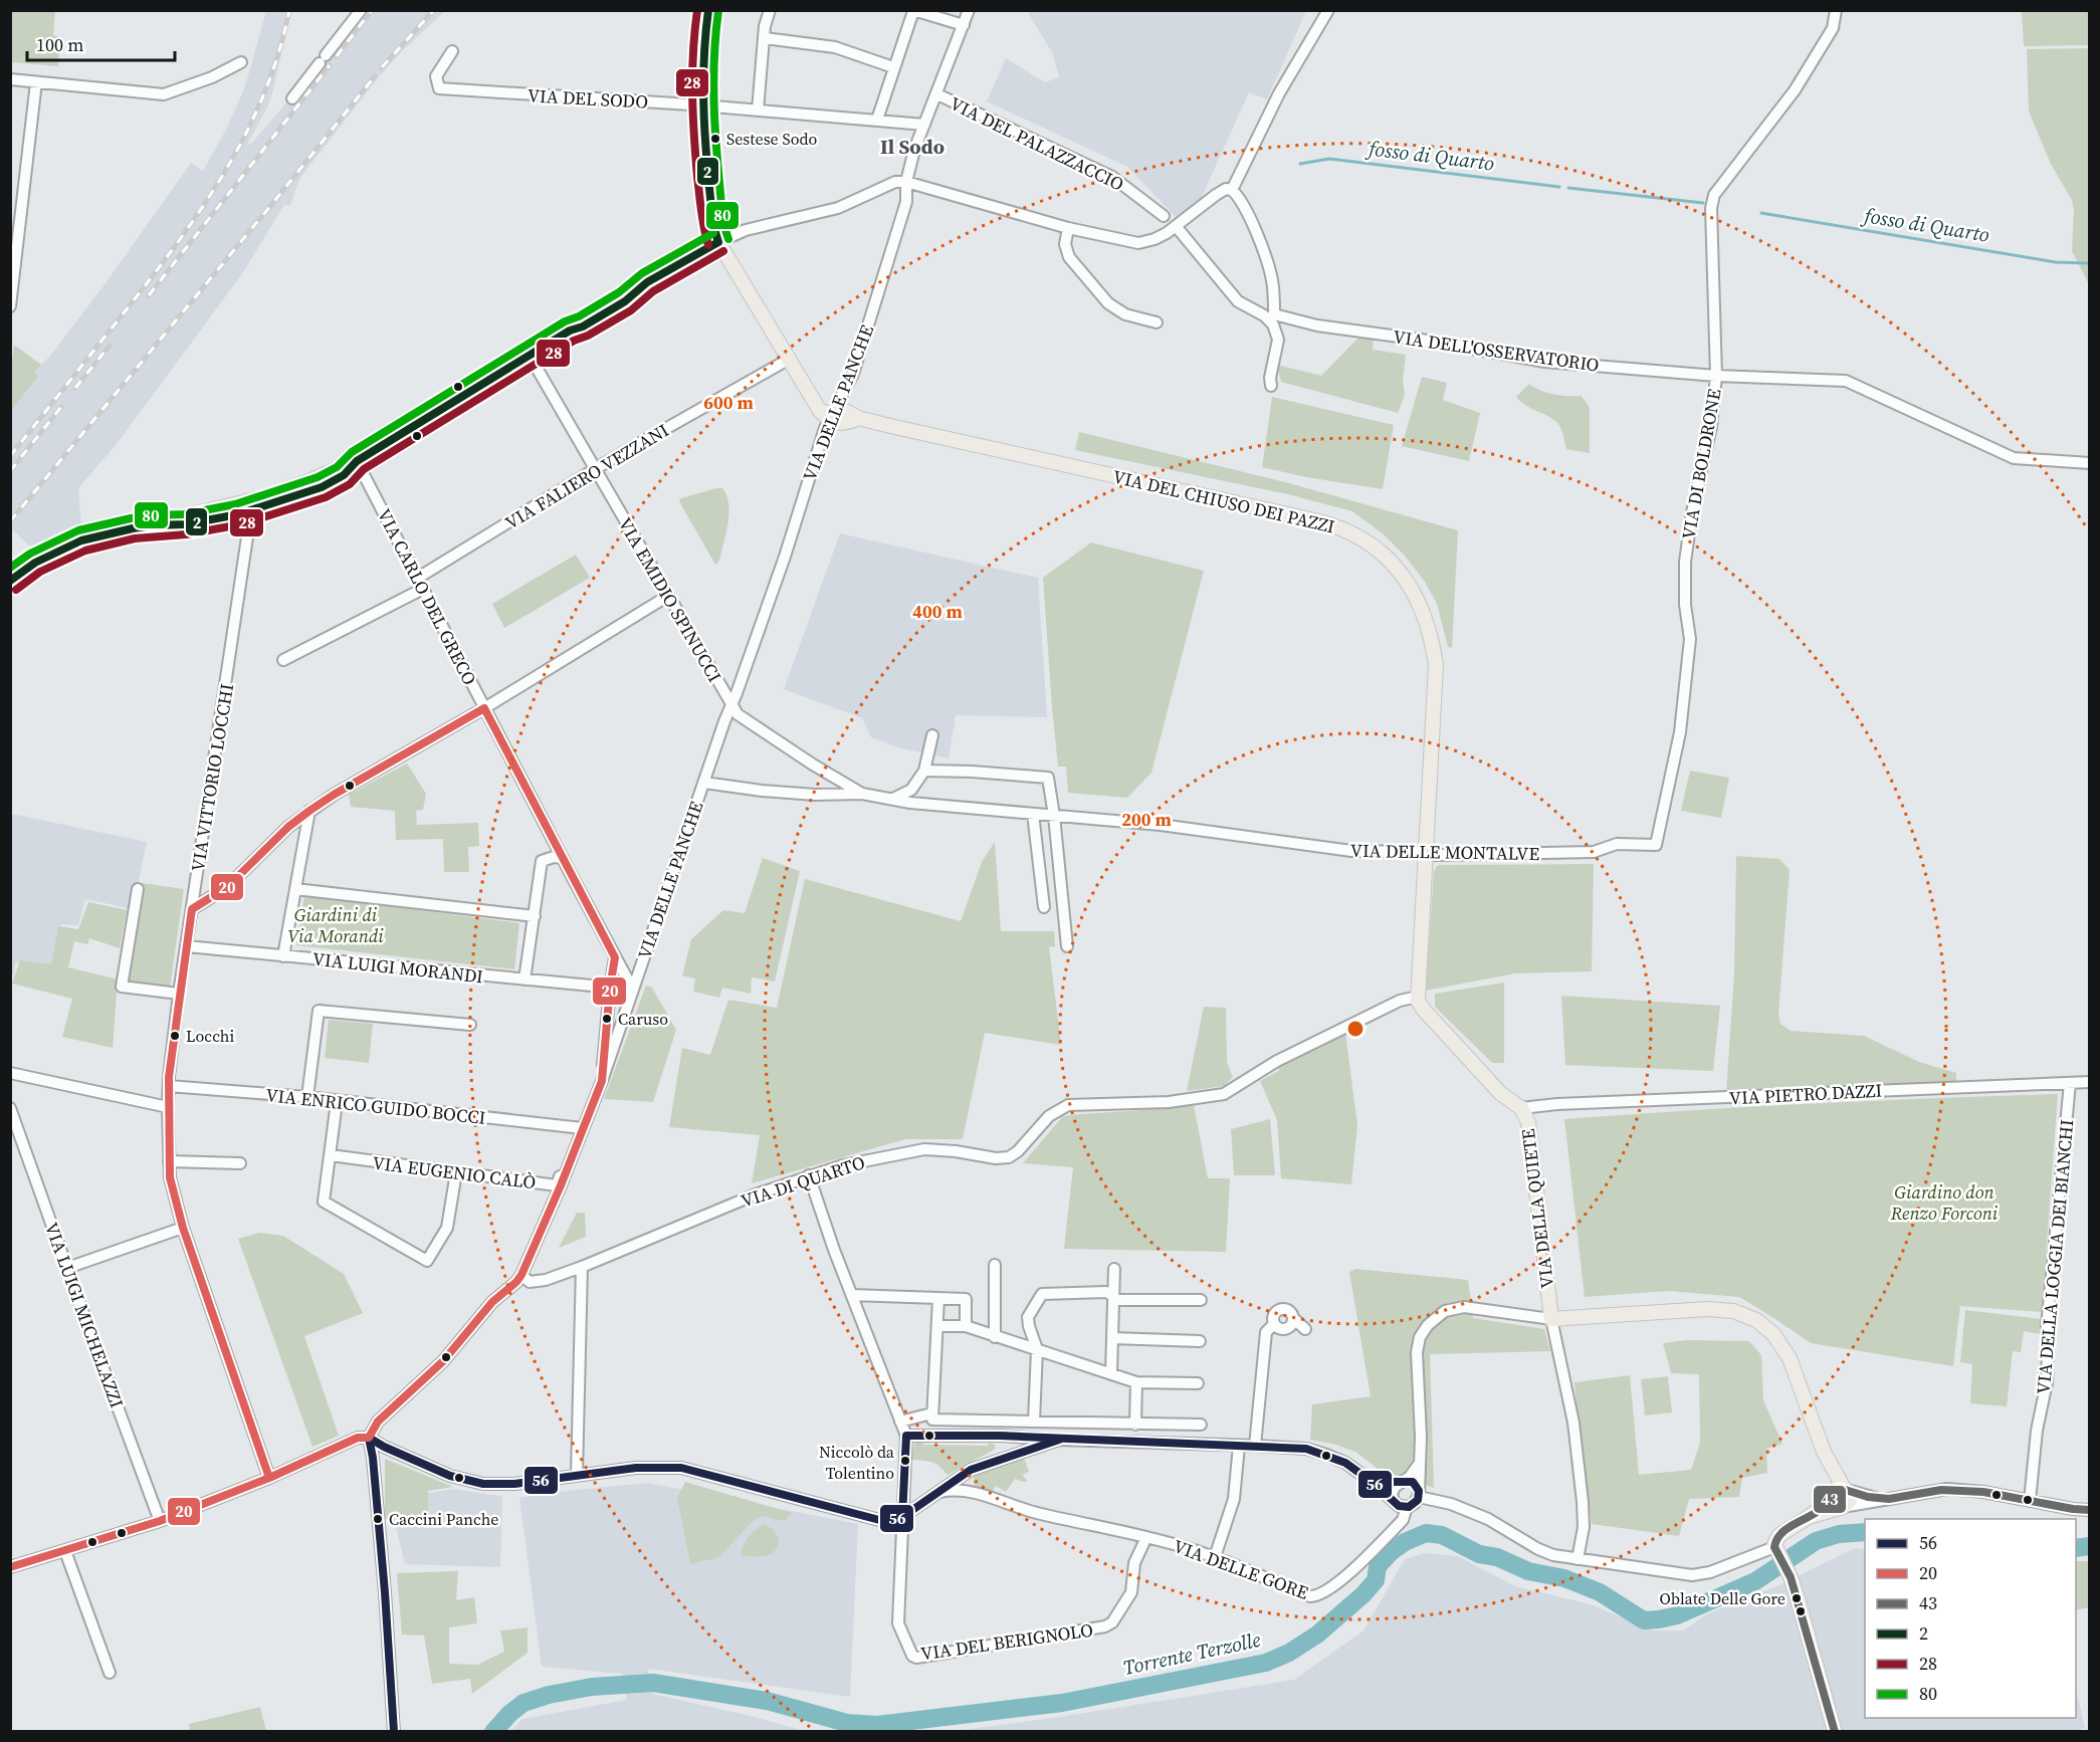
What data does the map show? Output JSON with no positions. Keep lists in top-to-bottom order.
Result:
{
  "streets": {
    "main road": ["VIA DEL CHIUSO DEI PAZZI", "VIA DELLA QUIETE"],
    "street": [
      "VIA DEL SODO",
      "VIA DEL PALAZZACCIO",
      "VIA DELL'OSSERVATORIO",
      "VIA DELLE PANCHE",
      "VIA DI BOLDRONE",
      "VIA FALIERO VEZZANI",
      "VIA CARLO DEL GRECO",
      "VIA EMIDIO SPINUCCI",
      "VIA VITTORIO LOCCHI",
      "VIA DELLE MONTALVE",
      "VIA LUIGI MORANDI",
      "VIA PIETRO DAZZI",
      "VIA ENRICO GUIDO BOCCI",
      "VIA EUGENIO CALÒ",
      "VIA DI QUARTO",
      "VIA DELLA LOGGIA DEI BIANCHI",
      "VIA LUIGI MICHELAZZI",
      "VIA DELLE GORE",
      "VIA DEL BERIGNOLO"
    ]
  },
  "crossings": [
    ["VIA DEL SODO", "VIA DELLE PANCHE"],
    ["VIA DEL PALAZZACCIO", "VIA DELLE PANCHE"],
    ["VIA DELL'OSSERVATORIO", "VIA DI BOLDRONE"],
    ["VIA DELLE PANCHE", "VIA DEL CHIUSO DEI PAZZI"],
    ["VIA DELLE PANCHE", "VIA CARLO DEL GRECO"],
    ["VIA DELLE PANCHE", "VIA EMIDIO SPINUCCI"],
    ["VIA DELLE PANCHE", "VIA DELLE MONTALVE"],
    ["VIA DELLE PANCHE", "VIA LUIGI MORANDI"],
    ["VIA DELLE PANCHE", "VIA ENRICO GUIDO BOCCI"],
    ["VIA DELLE PANCHE", "VIA EUGENIO CALÒ"],
    ["VIA DELLE PANCHE", "VIA DI QUARTO"],
    ["VIA DI BOLDRONE", "VIA DELLE MONTALVE"],
    ["VIA FALIERO VEZZANI", "VIA CARLO DEL GRECO"],
    ["VIA FALIERO VEZZANI", "VIA EMIDIO SPINUCCI"],
    ["VIA DEL CHIUSO DEI PAZZI", "VIA DELLE MONTALVE"],
    ["VIA CARLO DEL GRECO", "VIA LUIGI MORANDI"],
    ["VIA EMIDIO SPINUCCI", "VIA DELLE MONTALVE"],
    ["VIA VITTORIO LOCCHI", "VIA LUIGI MORANDI"],
    ["VIA VITTORIO LOCCHI", "VIA ENRICO GUIDO BOCCI"],
    ["VIA PIETRO DAZZI", "VIA DELLA QUIETE"],
    ["VIA PIETRO DAZZI", "VIA DELLA LOGGIA DEI BIANCHI"],
    ["VIA DI QUARTO", "VIA DELLA QUIETE"],
    ["VIA DELLE GORE", "VIA DEL BERIGNOLO"]
  ],
  "districts": ["Il Sodo"],
  "water": ["fosso di Quarto", "Torrente Terzolle"],
  "parks": ["Giardini di Via Morandi", "Giardino don Renzo Forconi"],
  "places": [
    "Sestese Sodo",
    "Caruso",
    "Locchi",
    "Niccolò da Tolentino",
    "Caccini Panche",
    "Oblate Delle Gore"
  ],
  "lines": [
    "transit line 2",
    "transit line 28",
    "transit line 80",
    "transit line 20",
    "transit line 56",
    "transit line 43"
  ],
  "legend": [
    "56",
    "20",
    "43",
    "2",
    "28",
    "80"
  ],
  "scale_bar": "100 m",
  "rings": ["600 m", "400 m", "200 m"]
}
